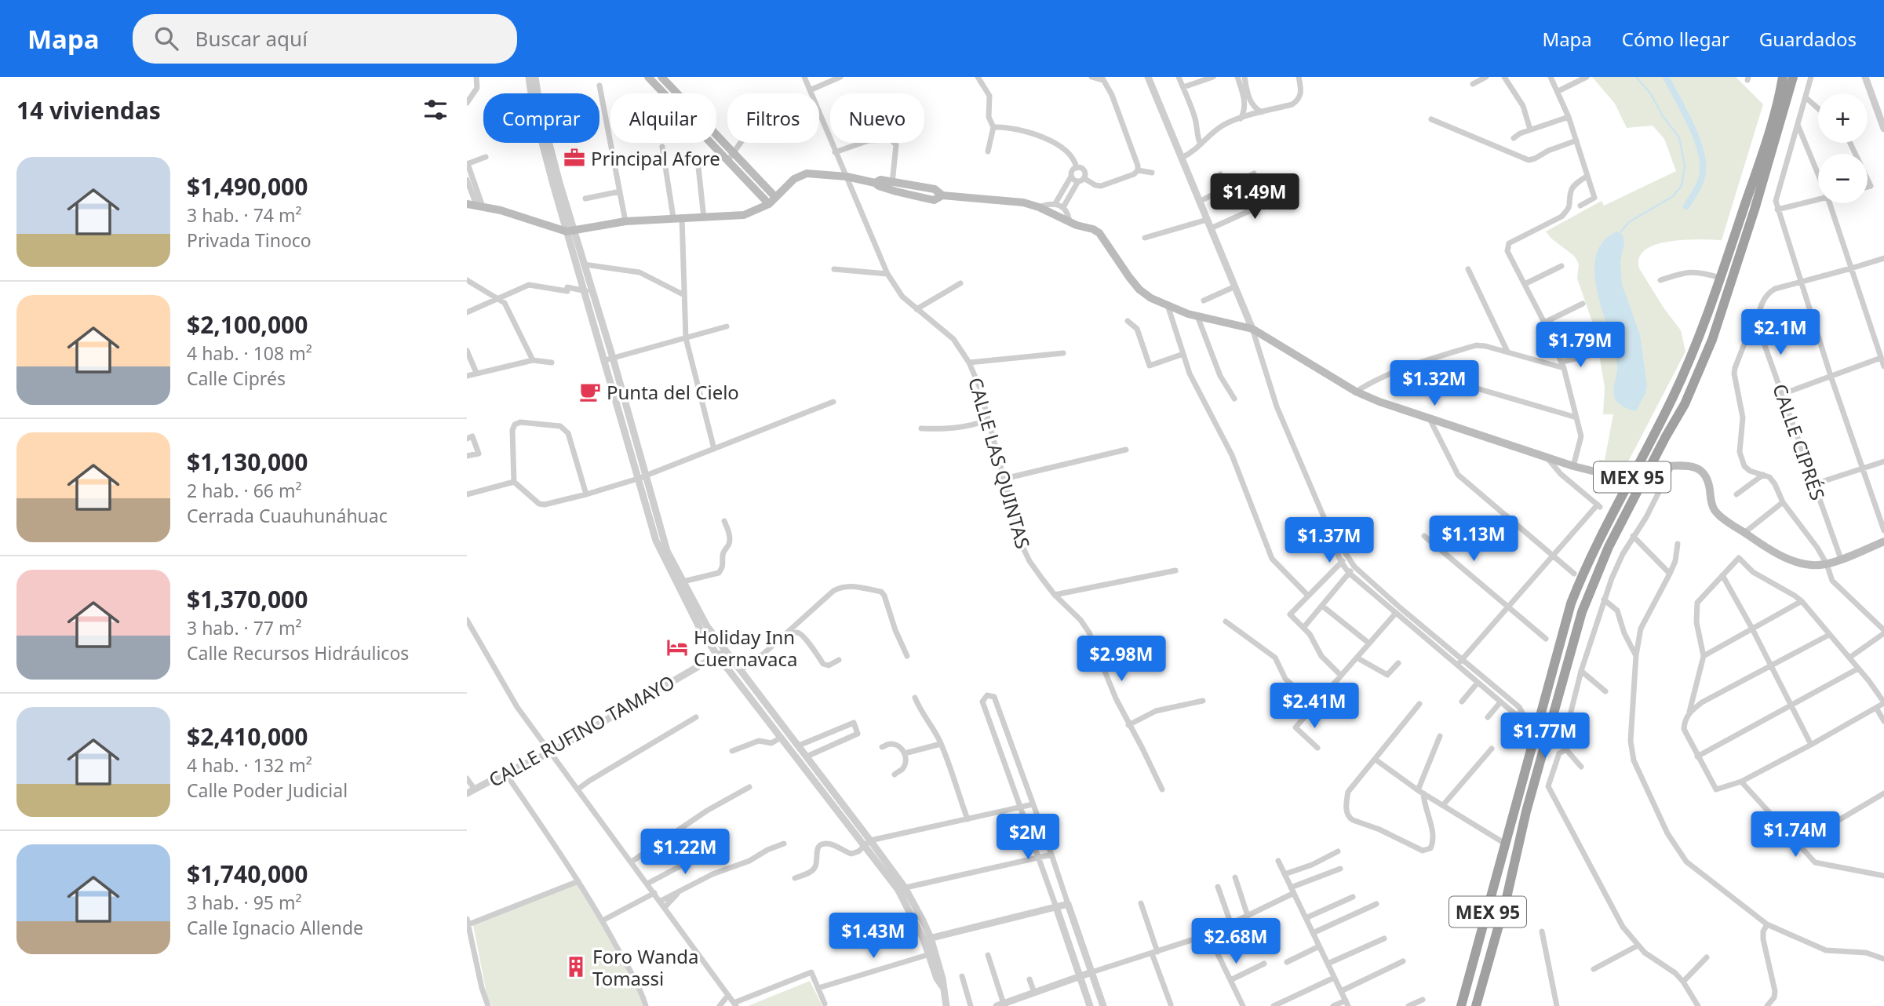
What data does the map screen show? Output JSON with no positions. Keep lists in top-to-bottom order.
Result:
{
  "streets": {
    "highway": ["MEX 95"],
    "street": ["CALLE CIPRÉS", "CALLE LAS QUINTAS", "CALLE RUFINO TAMAYO"]
  },
  "places": {
    "office": ["Principal Afore"],
    "cafe": ["Punta del Cielo"],
    "hotel": ["Holiday Inn Cuernavaca"],
    "building": ["Foro Wanda Tomassi"]
  },
  "page": {
    "header": "Mapa",
    "search": "Buscar aquí",
    "nav": ["Mapa", "Cómo llegar", "Guardados"],
    "heading": "14 viviendas",
    "map_buttons": ["+", "−"],
    "chip": [
      "Comprar",
      "Alquilar",
      "Filtros",
      "Nuevo"
    ],
    "list": [
      {
        "name": "$1,490,000",
        "note": "3 hab. · 74 m² · Privada Tinoco"
      },
      {
        "name": "$2,100,000",
        "note": "4 hab. · 108 m² · Calle Ciprés"
      },
      {
        "name": "$1,130,000",
        "note": "2 hab. · 66 m² · Cerrada Cuauhunáhuac"
      },
      {
        "name": "$1,370,000",
        "note": "3 hab. · 77 m² · Calle Recursos Hidráulicos"
      },
      {
        "name": "$2,410,000",
        "note": "4 hab. · 132 m² · Calle Poder Judicial"
      },
      {
        "name": "$1,740,000",
        "note": "3 hab. · 95 m² · Calle Ignacio Allende"
      }
    ],
    "price": [
      "$1.49M",
      "$2.1M",
      "$1.79M",
      "$1.32M",
      "$1.13M",
      "$1.37M",
      "$2.98M",
      "$2.41M",
      "$1.77M",
      "$1.74M",
      "$2M",
      "$1.22M",
      "$1.43M",
      "$2.68M"
    ]
  }
}
